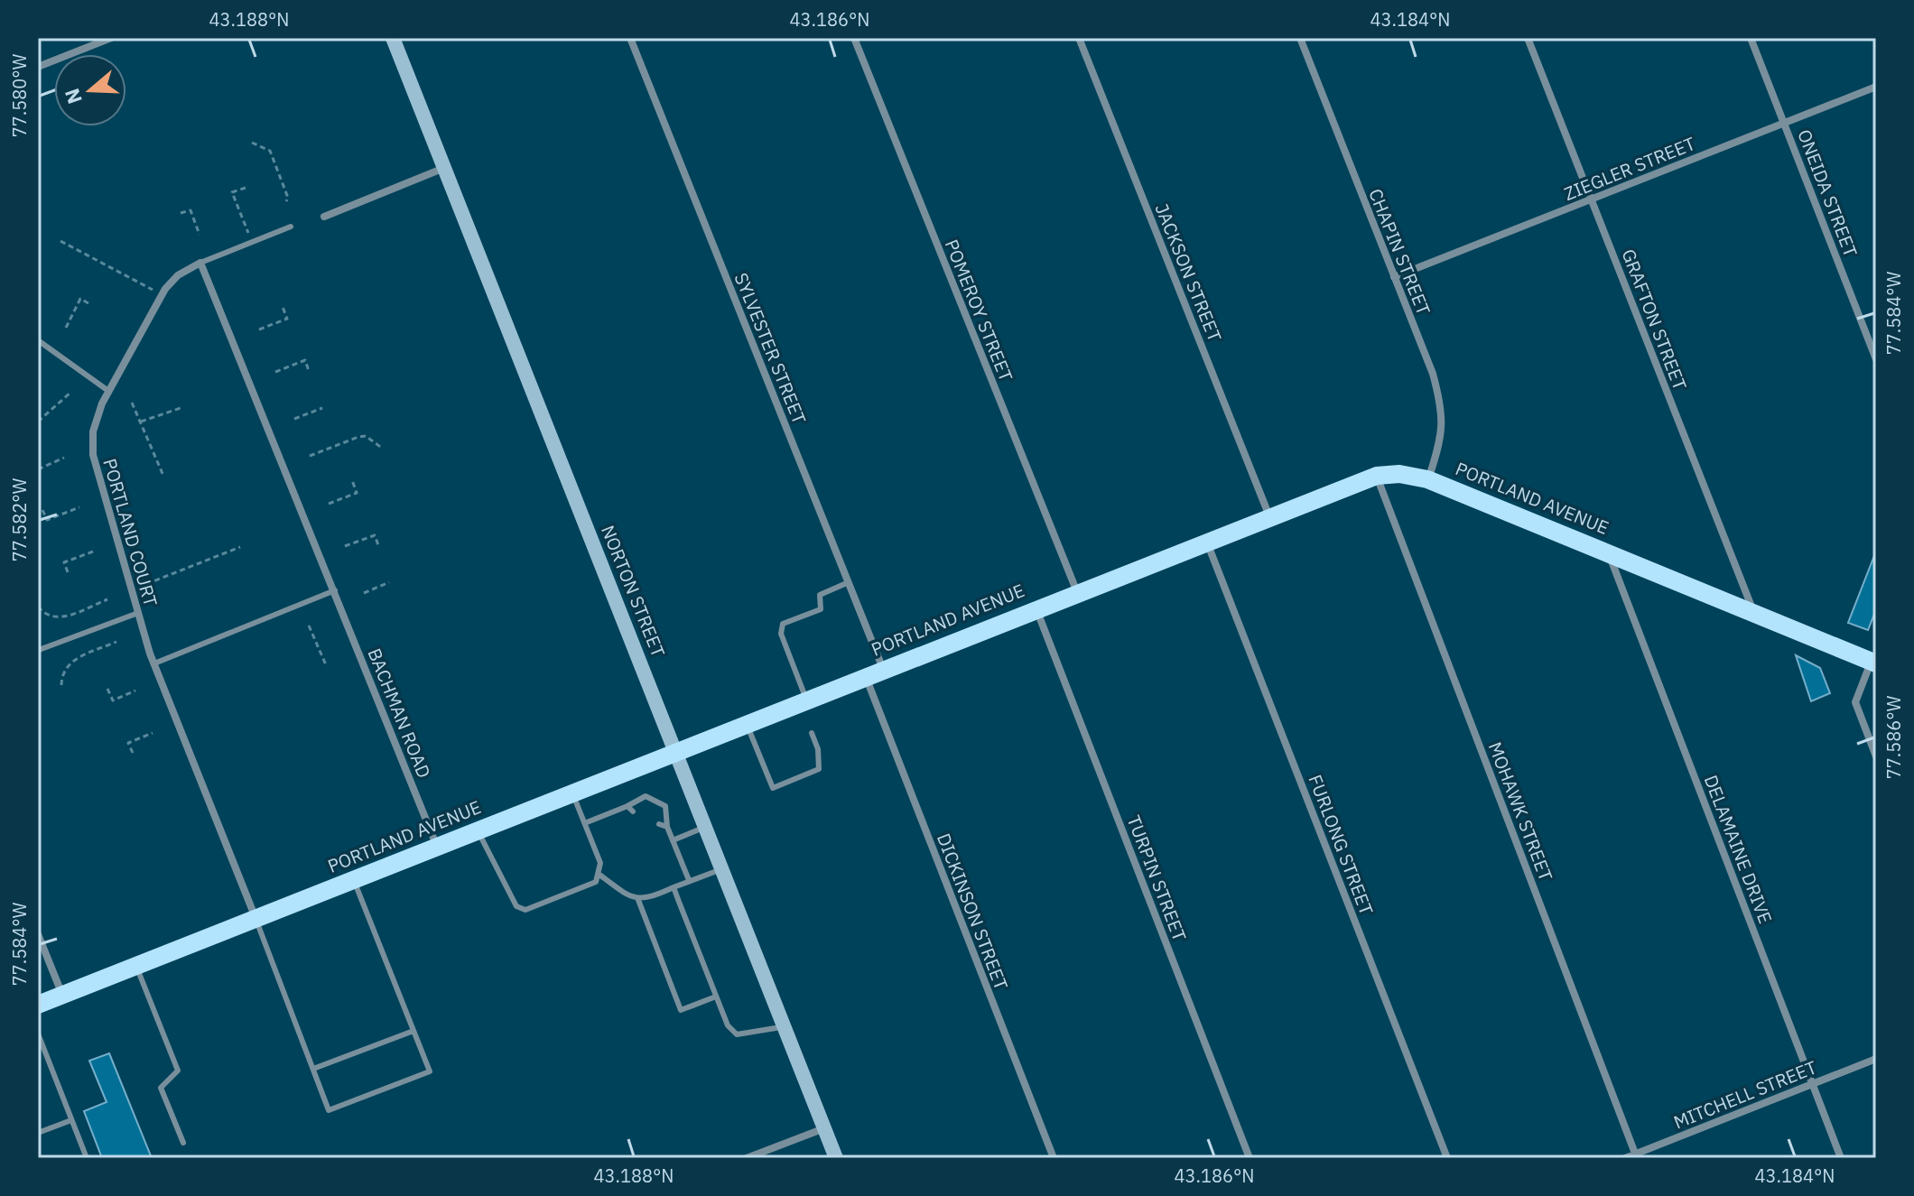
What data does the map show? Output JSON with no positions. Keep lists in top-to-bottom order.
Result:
{
  "streets": {
    "main road": ["PORTLAND AVENUE", "NORTON STREET"],
    "street": [
      "ZIEGLER STREET",
      "ONEIDA STREET",
      "CHAPIN STREET",
      "JACKSON STREET",
      "POMEROY STREET",
      "GRAFTON STREET",
      "SYLVESTER STREET",
      "PORTLAND COURT",
      "BACHMAN ROAD",
      "MOHAWK STREET",
      "FURLONG STREET",
      "DELAMAINE DRIVE",
      "TURPIN STREET",
      "DICKINSON STREET",
      "MITCHELL STREET"
    ]
  },
  "crossings": [
    ["ZIEGLER STREET", "ONEIDA STREET"],
    ["ZIEGLER STREET", "CHAPIN STREET"],
    ["ZIEGLER STREET", "GRAFTON STREET"],
    ["CHAPIN STREET", "PORTLAND AVENUE"],
    ["JACKSON STREET", "PORTLAND AVENUE"],
    ["POMEROY STREET", "PORTLAND AVENUE"],
    ["GRAFTON STREET", "PORTLAND AVENUE"],
    ["SYLVESTER STREET", "PORTLAND AVENUE"],
    ["PORTLAND AVENUE", "PORTLAND COURT"],
    ["PORTLAND AVENUE", "NORTON STREET"],
    ["PORTLAND AVENUE", "BACHMAN ROAD"],
    ["PORTLAND AVENUE", "MOHAWK STREET"],
    ["PORTLAND AVENUE", "FURLONG STREET"],
    ["PORTLAND AVENUE", "DELAMAINE DRIVE"],
    ["PORTLAND AVENUE", "TURPIN STREET"],
    ["PORTLAND AVENUE", "DICKINSON STREET"],
    ["MOHAWK STREET", "MITCHELL STREET"],
    ["DELAMAINE DRIVE", "MITCHELL STREET"]
  ],
  "north": "left",
  "coordinates": [
    "43.188°N",
    "43.186°N",
    "43.184°N",
    "77.580°W",
    "77.584°W",
    "77.582°W",
    "77.586°W"
  ]
}
